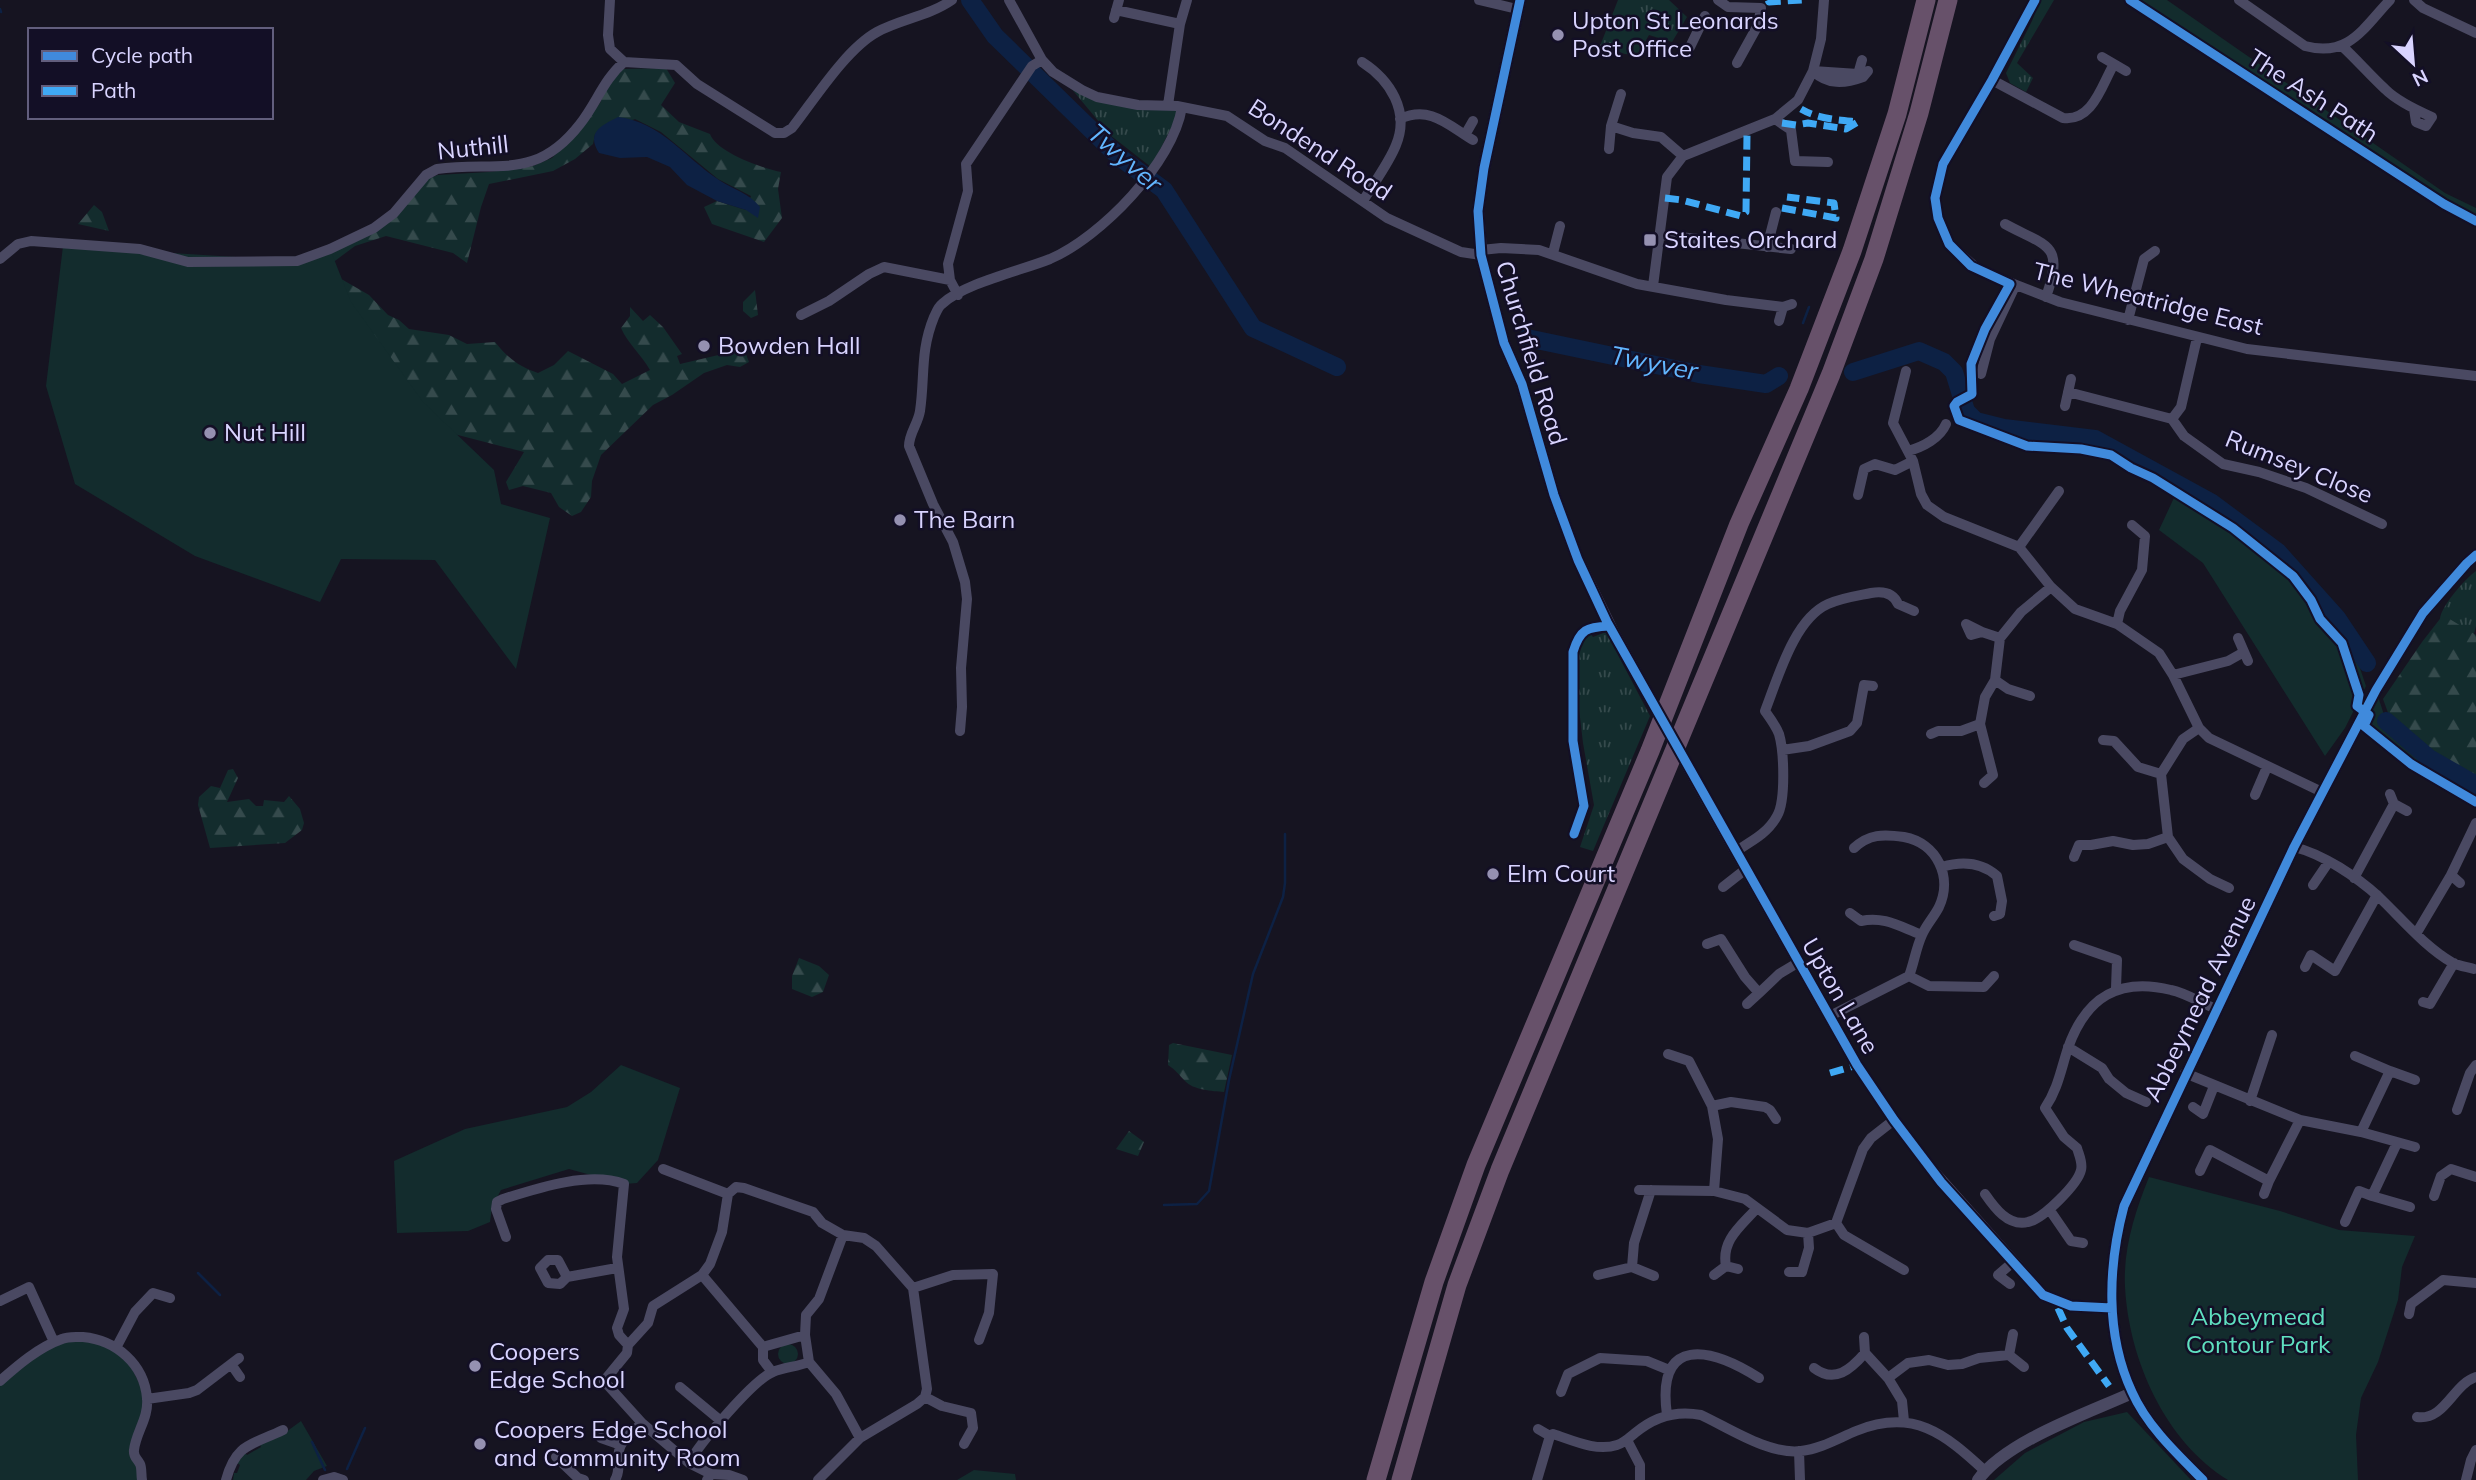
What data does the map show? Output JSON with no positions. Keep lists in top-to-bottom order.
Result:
{
  "streets": {
    "street": [
      "Nuthill",
      "Bondend Road",
      "The Wheatridge East",
      "Churchfield Road",
      "Rumsey Close",
      "Upton Lane",
      "Abbeymead Avenue"
    ],
    "cycle path": ["The Ash Path"]
  },
  "crossings": [
    ["Bondend Road", "Churchfield Road"],
    ["Churchfield Road", "Upton Lane"],
    ["Upton Lane", "Abbeymead Avenue"]
  ],
  "water": ["Twyver"],
  "parks": ["Abbeymead Contour Park"],
  "places": {
    "other": [
      "Upton St Leonards Post Office",
      "Bowden Hall",
      "Nut Hill",
      "The Barn",
      "Elm Court",
      "Coopers Edge School",
      "Coopers Edge School and Community Room"
    ],
    "transit": ["Staites Orchard"]
  },
  "legend": ["Cycle path", "Path"],
  "north": "bottom right"
}
